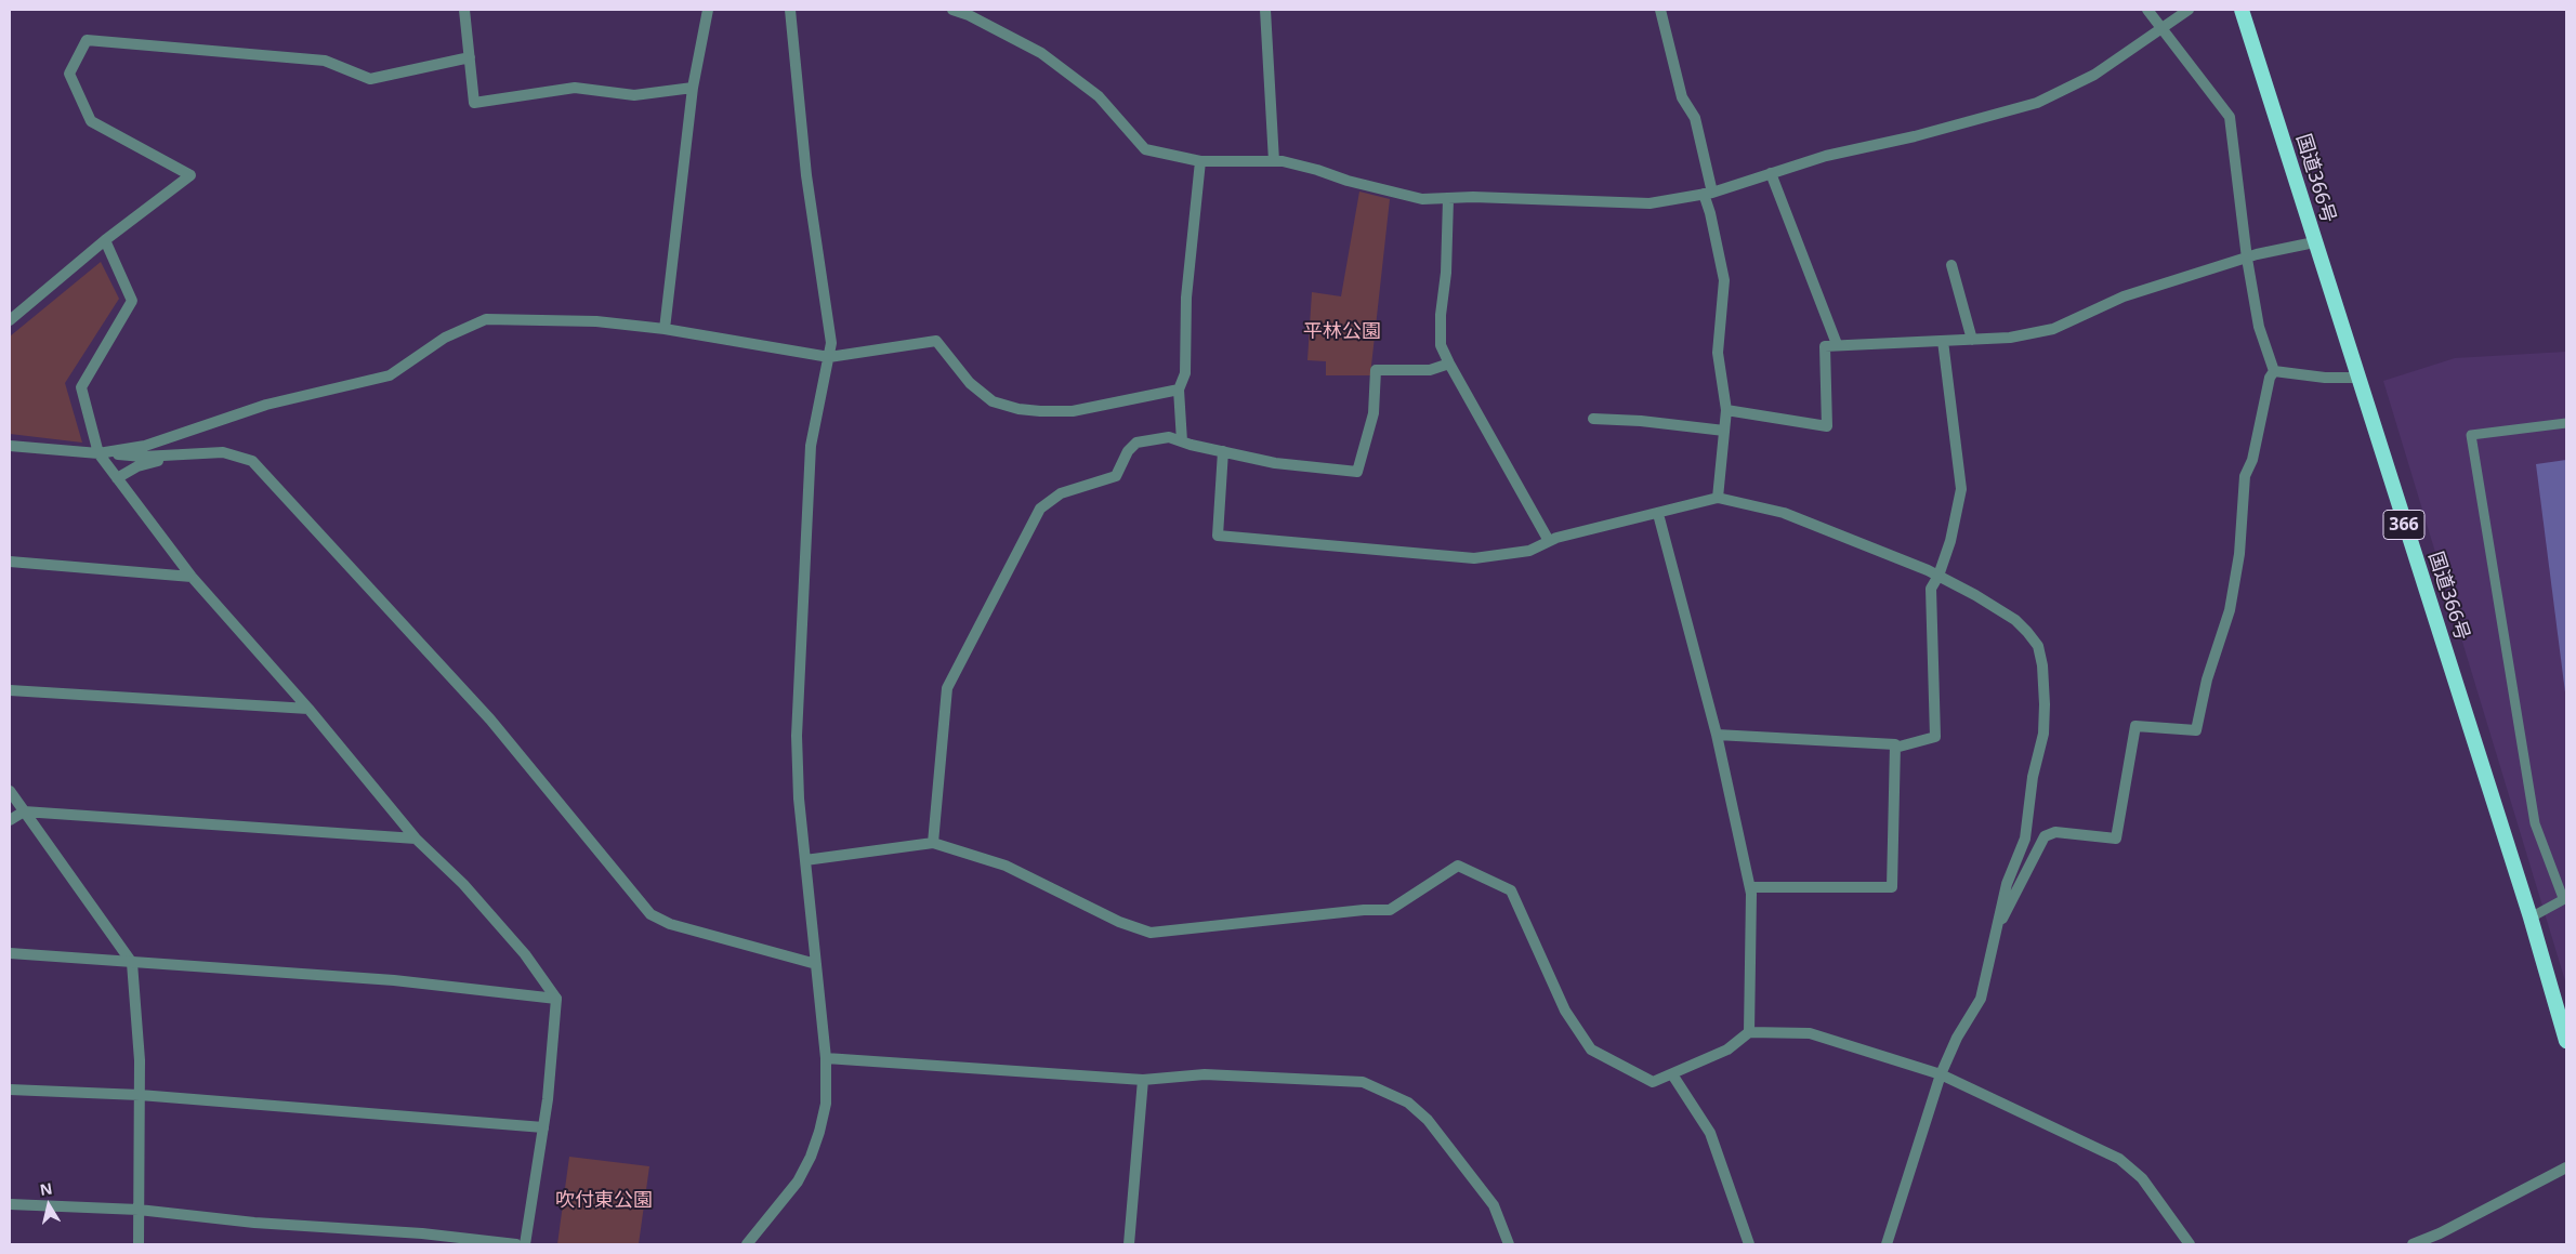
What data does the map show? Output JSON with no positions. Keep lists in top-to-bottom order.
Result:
{
  "streets": {
    "highway": ["国道366号", "366"]
  },
  "parks": ["平林公園", "吹付東公園"],
  "north": "top"
}
